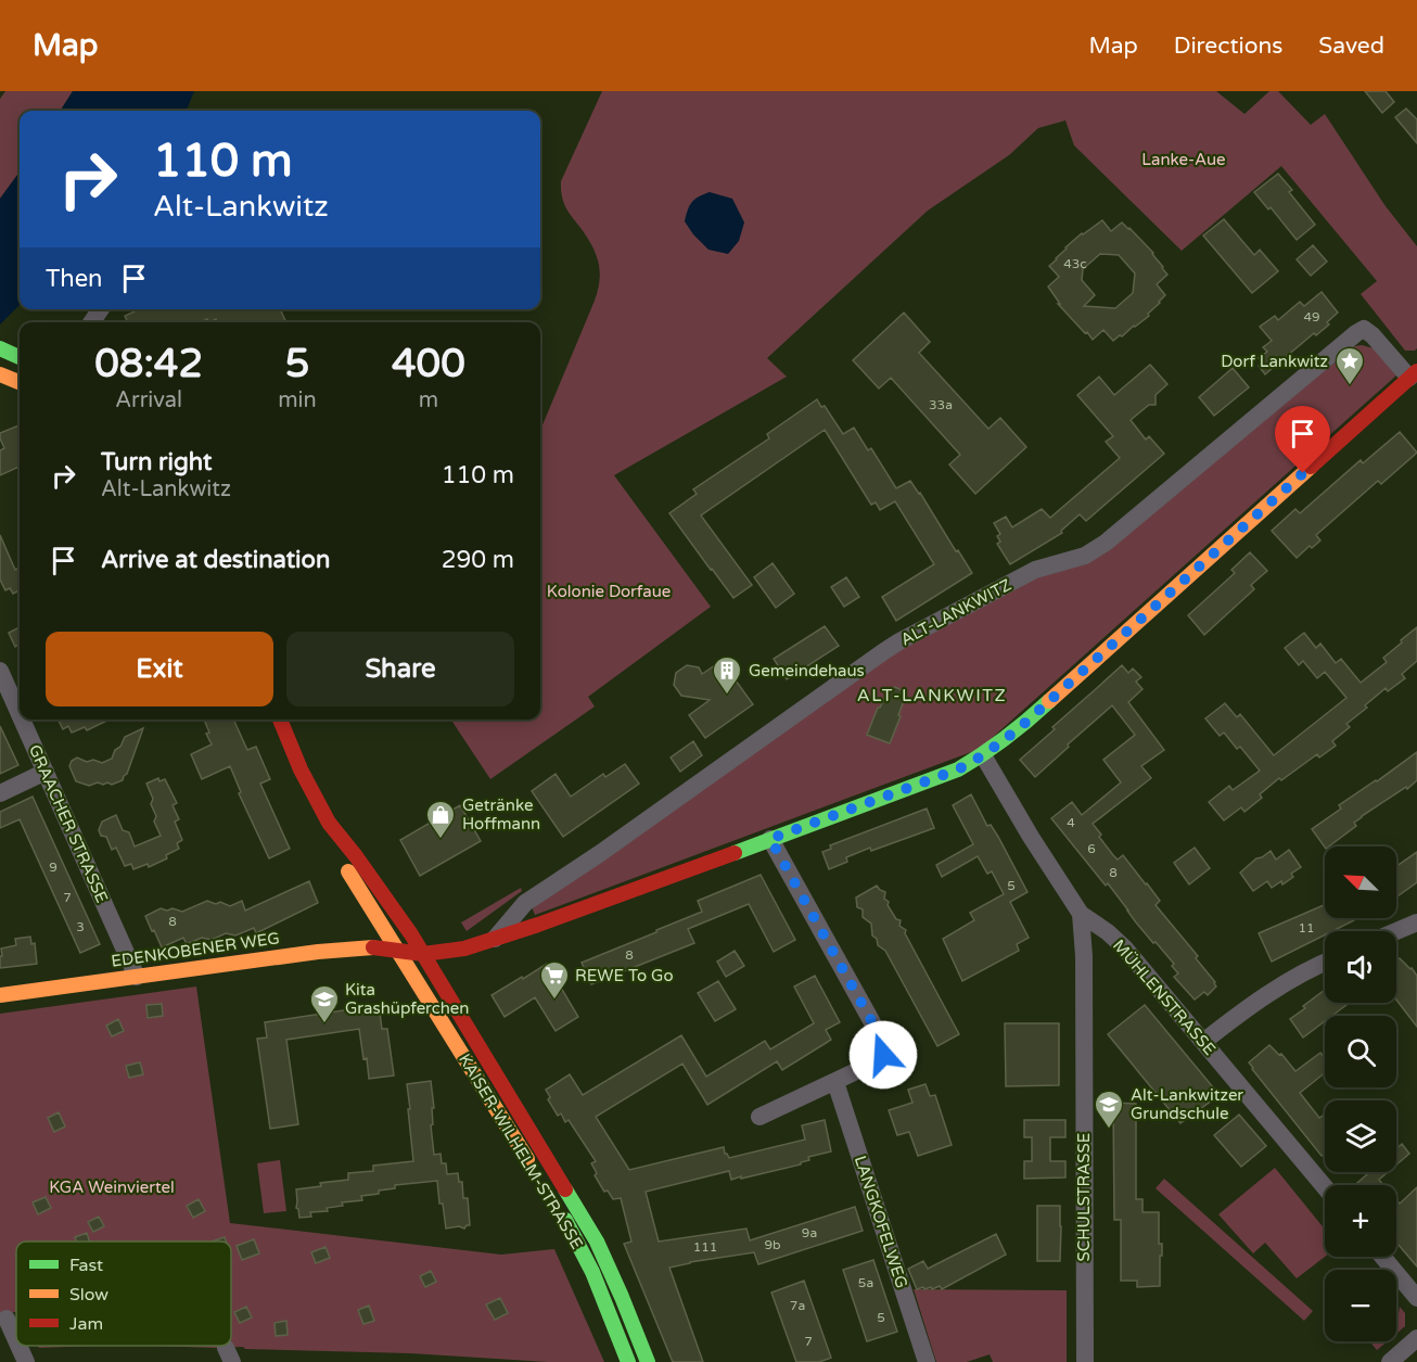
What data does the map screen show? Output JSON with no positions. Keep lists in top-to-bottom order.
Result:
{
  "streets": {
    "street": [
      "ALT-LANKWITZ",
      "GRAACHER STRASSE",
      "EDENKOBENER WEG",
      "MÜHLENSTRASSE",
      "KAISER-WILHELM-STRASSE",
      "SCHULSTRASSE",
      "LANGKOFELWEG"
    ]
  },
  "crossings": [
    ["ALT-LANKWITZ", "MÜHLENSTRASSE"],
    ["ALT-LANKWITZ", "KAISER-WILHELM-STRASSE"],
    ["GRAACHER STRASSE", "EDENKOBENER WEG"],
    ["EDENKOBENER WEG", "KAISER-WILHELM-STRASSE"],
    ["MÜHLENSTRASSE", "SCHULSTRASSE"]
  ],
  "districts": ["ALT-LANKWITZ"],
  "parks": ["Lanke-Aue", "Kolonie Dorfaue", "KGA Weinviertel"],
  "places": {
    "place": ["Dorf Lankwitz"],
    "building": ["Gemeindehaus"],
    "shop": ["Getränke Hoffmann"],
    "supermarket": ["REWE To Go"],
    "school or university": ["Kita Grashüpferchen", "Alt-Lankwitzer Grundschule"]
  },
  "house_numbers": [
    "43c",
    "49",
    "33a",
    "4",
    "6",
    "9",
    "8",
    "5",
    "7",
    "8",
    "3",
    "11",
    "8",
    "9a",
    "9b",
    "111",
    "5a",
    "7a",
    "5",
    "7"
  ],
  "legend": ["Fast", "Slow", "Jam"],
  "north": "top left",
  "page": {
    "header": "Map",
    "nav": ["Map", "Directions", "Saved"],
    "turn": ["110 m", "Alt-Lankwitz"],
    "then": "Then",
    "eta": [
      "08:42",
      "Arrival",
      "5",
      "min",
      "400",
      "m"
    ],
    "list": [
      {
        "name": "Turn right",
        "note": "Alt-Lankwitz",
        "value": "110 m"
      },
      {
        "name": "Arrive at destination",
        "value": "290 m"
      }
    ],
    "buttons": ["Exit", "Share"],
    "map_buttons": ["+", "−"]
  }
}
